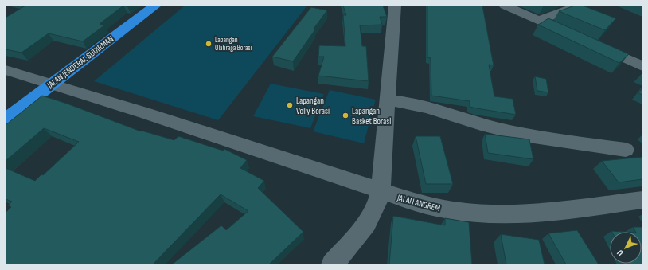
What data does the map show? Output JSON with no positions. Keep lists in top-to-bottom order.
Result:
{
  "streets": {
    "highway": ["JALAN JENDERAL SUDIRMAN"],
    "street": ["JALAN ANGREM"]
  },
  "crossings": [
    ["JALAN JENDERAL SUDIRMAN", "JALAN ANGREM"]
  ],
  "places": ["Lapangan Olahraga Borasi", "Lapangan Volly Borasi", "Lapangan Basket Borasi"],
  "north": "bottom left"
}
